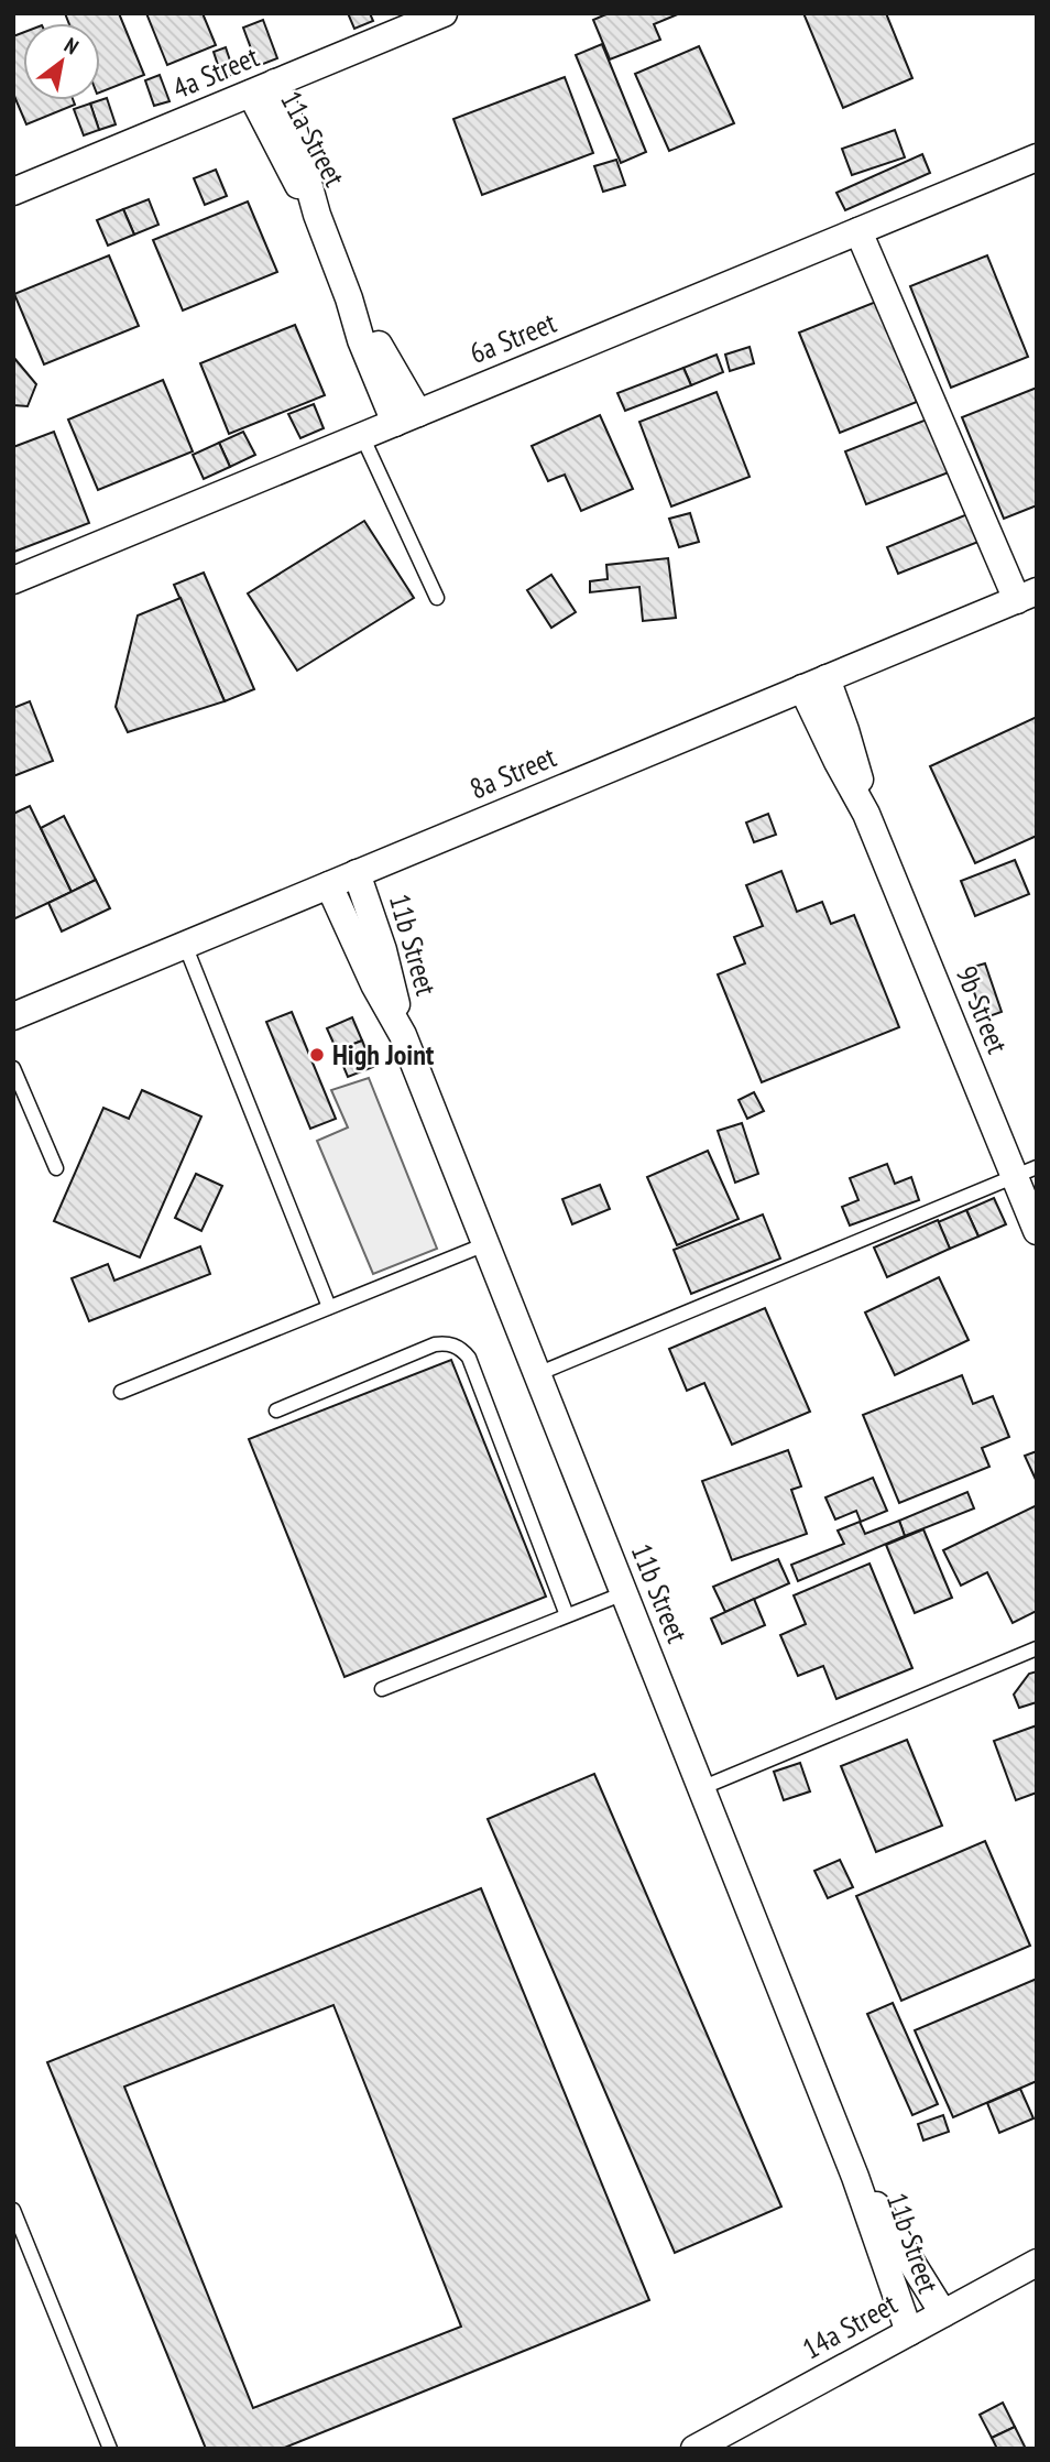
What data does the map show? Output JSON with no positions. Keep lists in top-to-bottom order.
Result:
{
  "streets": {
    "street": [
      "4a Street",
      "11a Street",
      "6a Street",
      "8a Street",
      "11b Street",
      "9b Street",
      "14a Street"
    ]
  },
  "crossings": [
    ["4a Street", "11a Street"],
    ["11a Street", "6a Street"],
    ["8a Street", "11b Street"],
    ["8a Street", "9b Street"],
    ["11b Street", "14a Street"]
  ],
  "places": ["High Joint"],
  "north": "top right"
}
